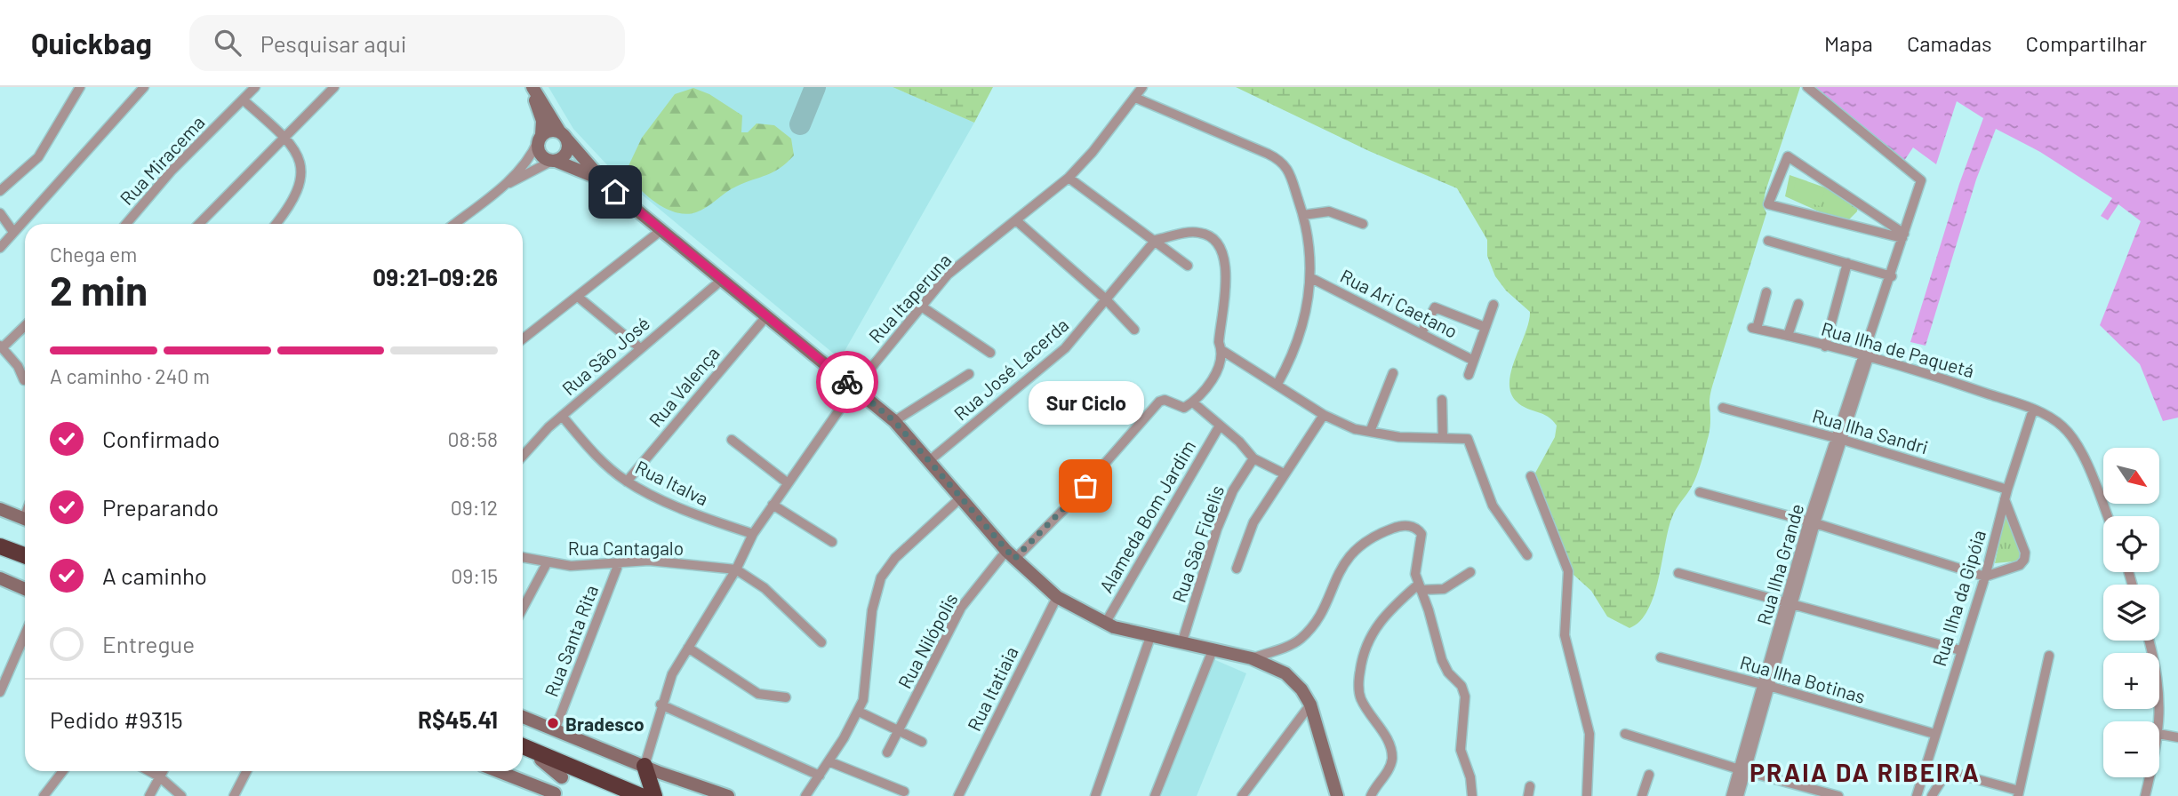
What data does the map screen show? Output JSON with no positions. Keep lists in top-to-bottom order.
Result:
{
  "streets": {
    "street": [
      "Rua Miracema",
      "Rua Itaperuna",
      "Rua Ari Caetano",
      "Rua Ilha de Paquetá",
      "Rua São José",
      "Rua José Lacerda",
      "Rua Valença",
      "Rua Ilha Sandri",
      "Rua Italva",
      "Alameda Bom Jardim",
      "Rua São Fidelis",
      "Rua Cantagalo",
      "Rua Ilha Grande",
      "Rua Ilha da Gipóia",
      "Rua Santa Rita",
      "Rua Nilópolis",
      "Rua Ilha Botinas",
      "Rua Itatiaia"
    ]
  },
  "crossings": [
    ["Rua Itaperuna", "Rua Italva"],
    ["Rua Itaperuna", "Rua Cantagalo"],
    ["Rua Ilha de Paquetá", "Rua Ilha Grande"],
    ["Rua Ilha de Paquetá", "Rua Ilha da Gipóia"],
    ["Rua São José", "Rua Italva"],
    ["Rua Valença", "Rua Italva"],
    ["Rua Ilha Sandri", "Rua Ilha Grande"],
    ["Rua Ilha Sandri", "Rua Ilha da Gipóia"],
    ["Rua Cantagalo", "Rua Santa Rita"],
    ["Rua Ilha Grande", "Rua Ilha Botinas"],
    ["Rua Ilha da Gipóia", "Rua Ilha Botinas"]
  ],
  "districts": ["PRAIA DA RIBEIRA"],
  "places": ["Sur Ciclo", "Bradesco"],
  "north": "bottom right",
  "page": {
    "header": "Quickbag",
    "search": "Pesquisar aqui",
    "nav": ["Mapa", "Camadas", "Compartilhar"],
    "heading": ["2 min", "Chega em", "09:21–09:26"],
    "panel": ["Pedido #9315", "R$45.41"],
    "bar": "A caminho · 240 m",
    "bubble": "Sur Ciclo",
    "list": [
      ["Confirmado", "08:58"],
      ["Preparando", "09:12"],
      ["A caminho", "09:15"],
      "Entregue"
    ],
    "map_buttons": ["+", "−"]
  }
}
